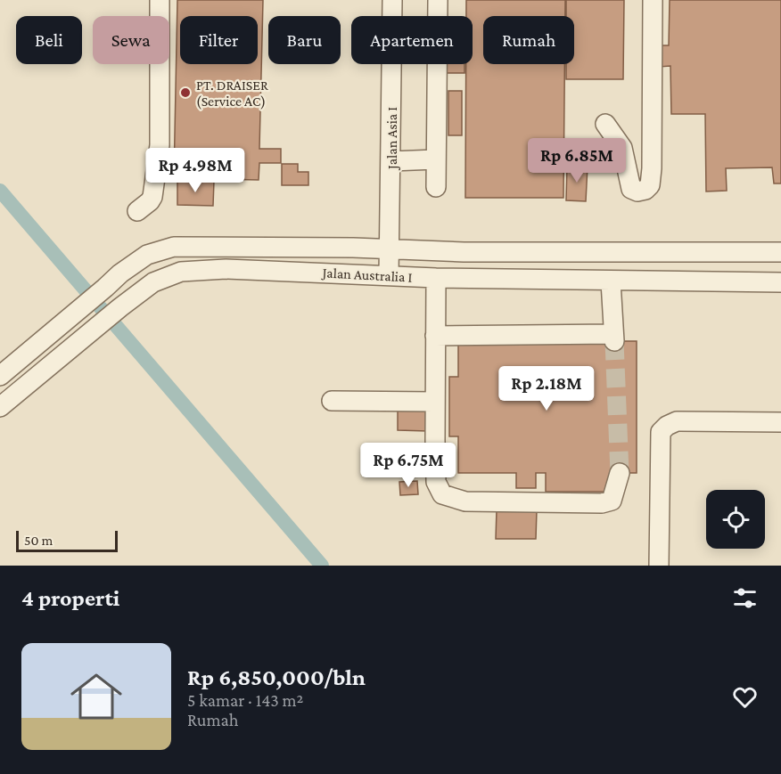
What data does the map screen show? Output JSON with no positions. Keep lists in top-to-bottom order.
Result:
{
  "streets": {
    "lane": ["Jalan Asia I", "Jalan Australia I"]
  },
  "crossings": [
    ["Jalan Asia I", "Jalan Australia I"]
  ],
  "places": ["PT. DRAISER (Service AC)"],
  "scale_bar": "50 m",
  "page": {
    "chip": [
      "Beli",
      "Sewa",
      "Filter",
      "Baru",
      "Apartemen",
      "Rumah"
    ],
    "price": [
      "Rp 6.85M",
      "Rp 4.98M",
      "Rp 2.18M",
      "Rp 6.75M"
    ],
    "scale": "50 m",
    "heading": "4 properti",
    "list": [
      {
        "name": "Rp 6,850,000/bln",
        "note": "5 kamar · 143 m² · Rumah"
      }
    ]
  }
}
